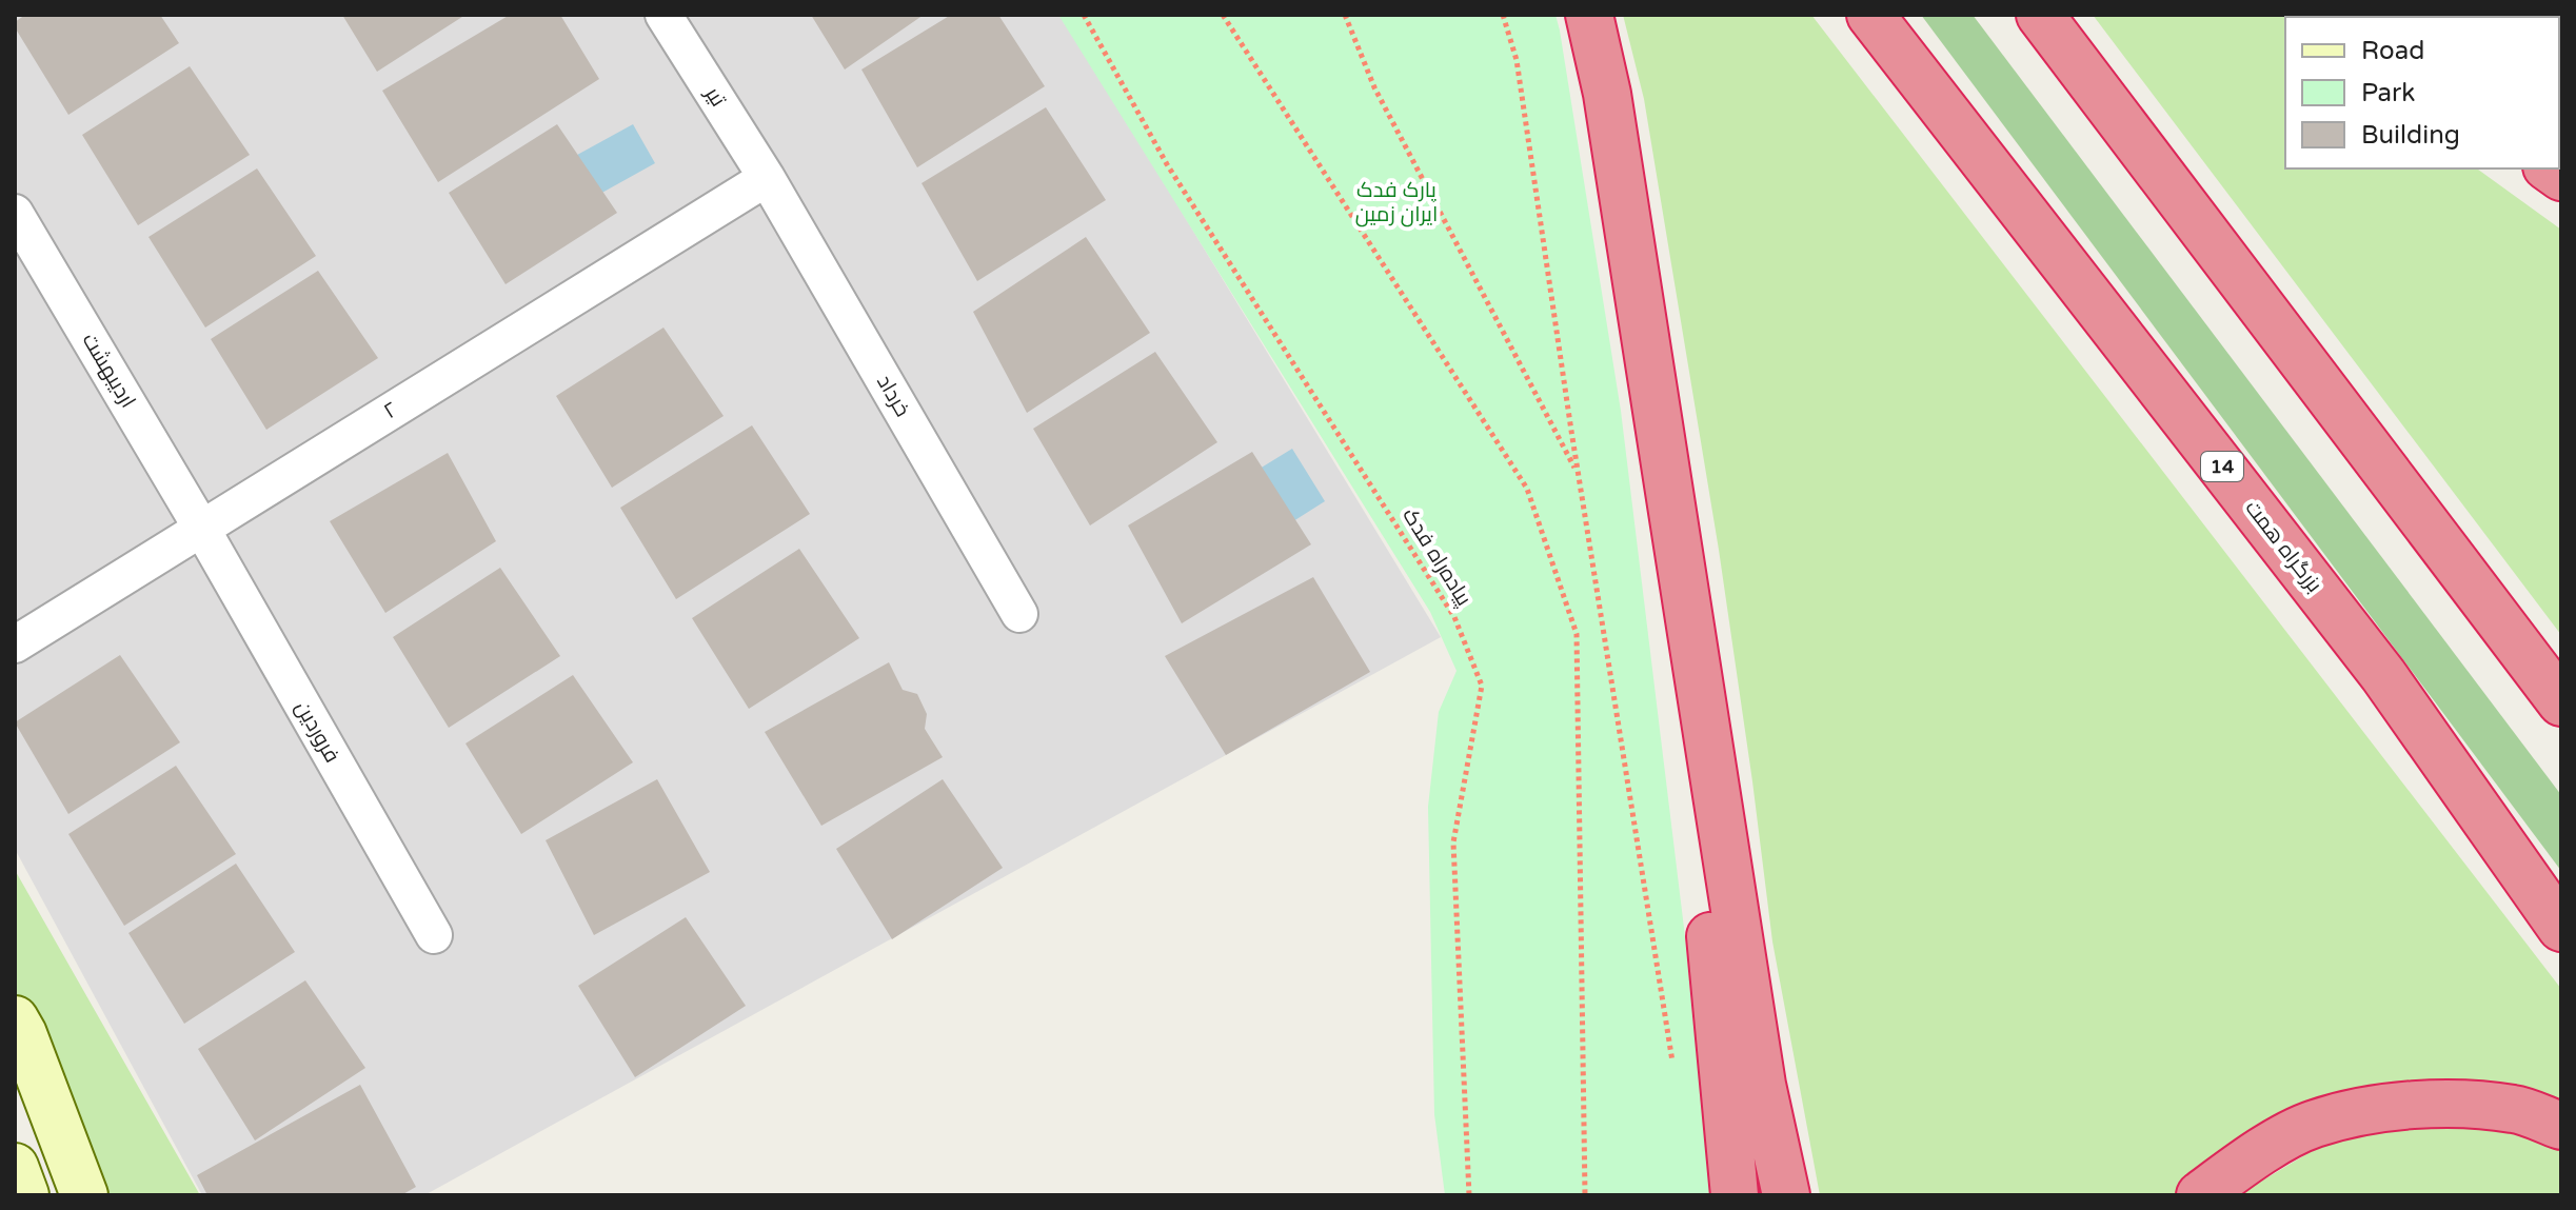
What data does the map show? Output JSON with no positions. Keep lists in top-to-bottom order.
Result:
{
  "streets": {
    "highway": ["14", "بزرگراه همت"],
    "street": [
      "تیر",
      "اردیبهشت",
      "خرداد",
      "۲",
      "فروردین"
    ],
    "path": ["پیاده‌راه فدک"]
  },
  "crossings": [
    ["تیر", "خرداد"],
    ["تیر", "۲"],
    ["اردیبهشت", "۲"],
    ["اردیبهشت", "فروردین"],
    ["خرداد", "۲"],
    ["۲", "فروردین"]
  ],
  "parks": ["پارک فدک ایران زمین"],
  "legend": ["Road", "Park", "Building"]
}
